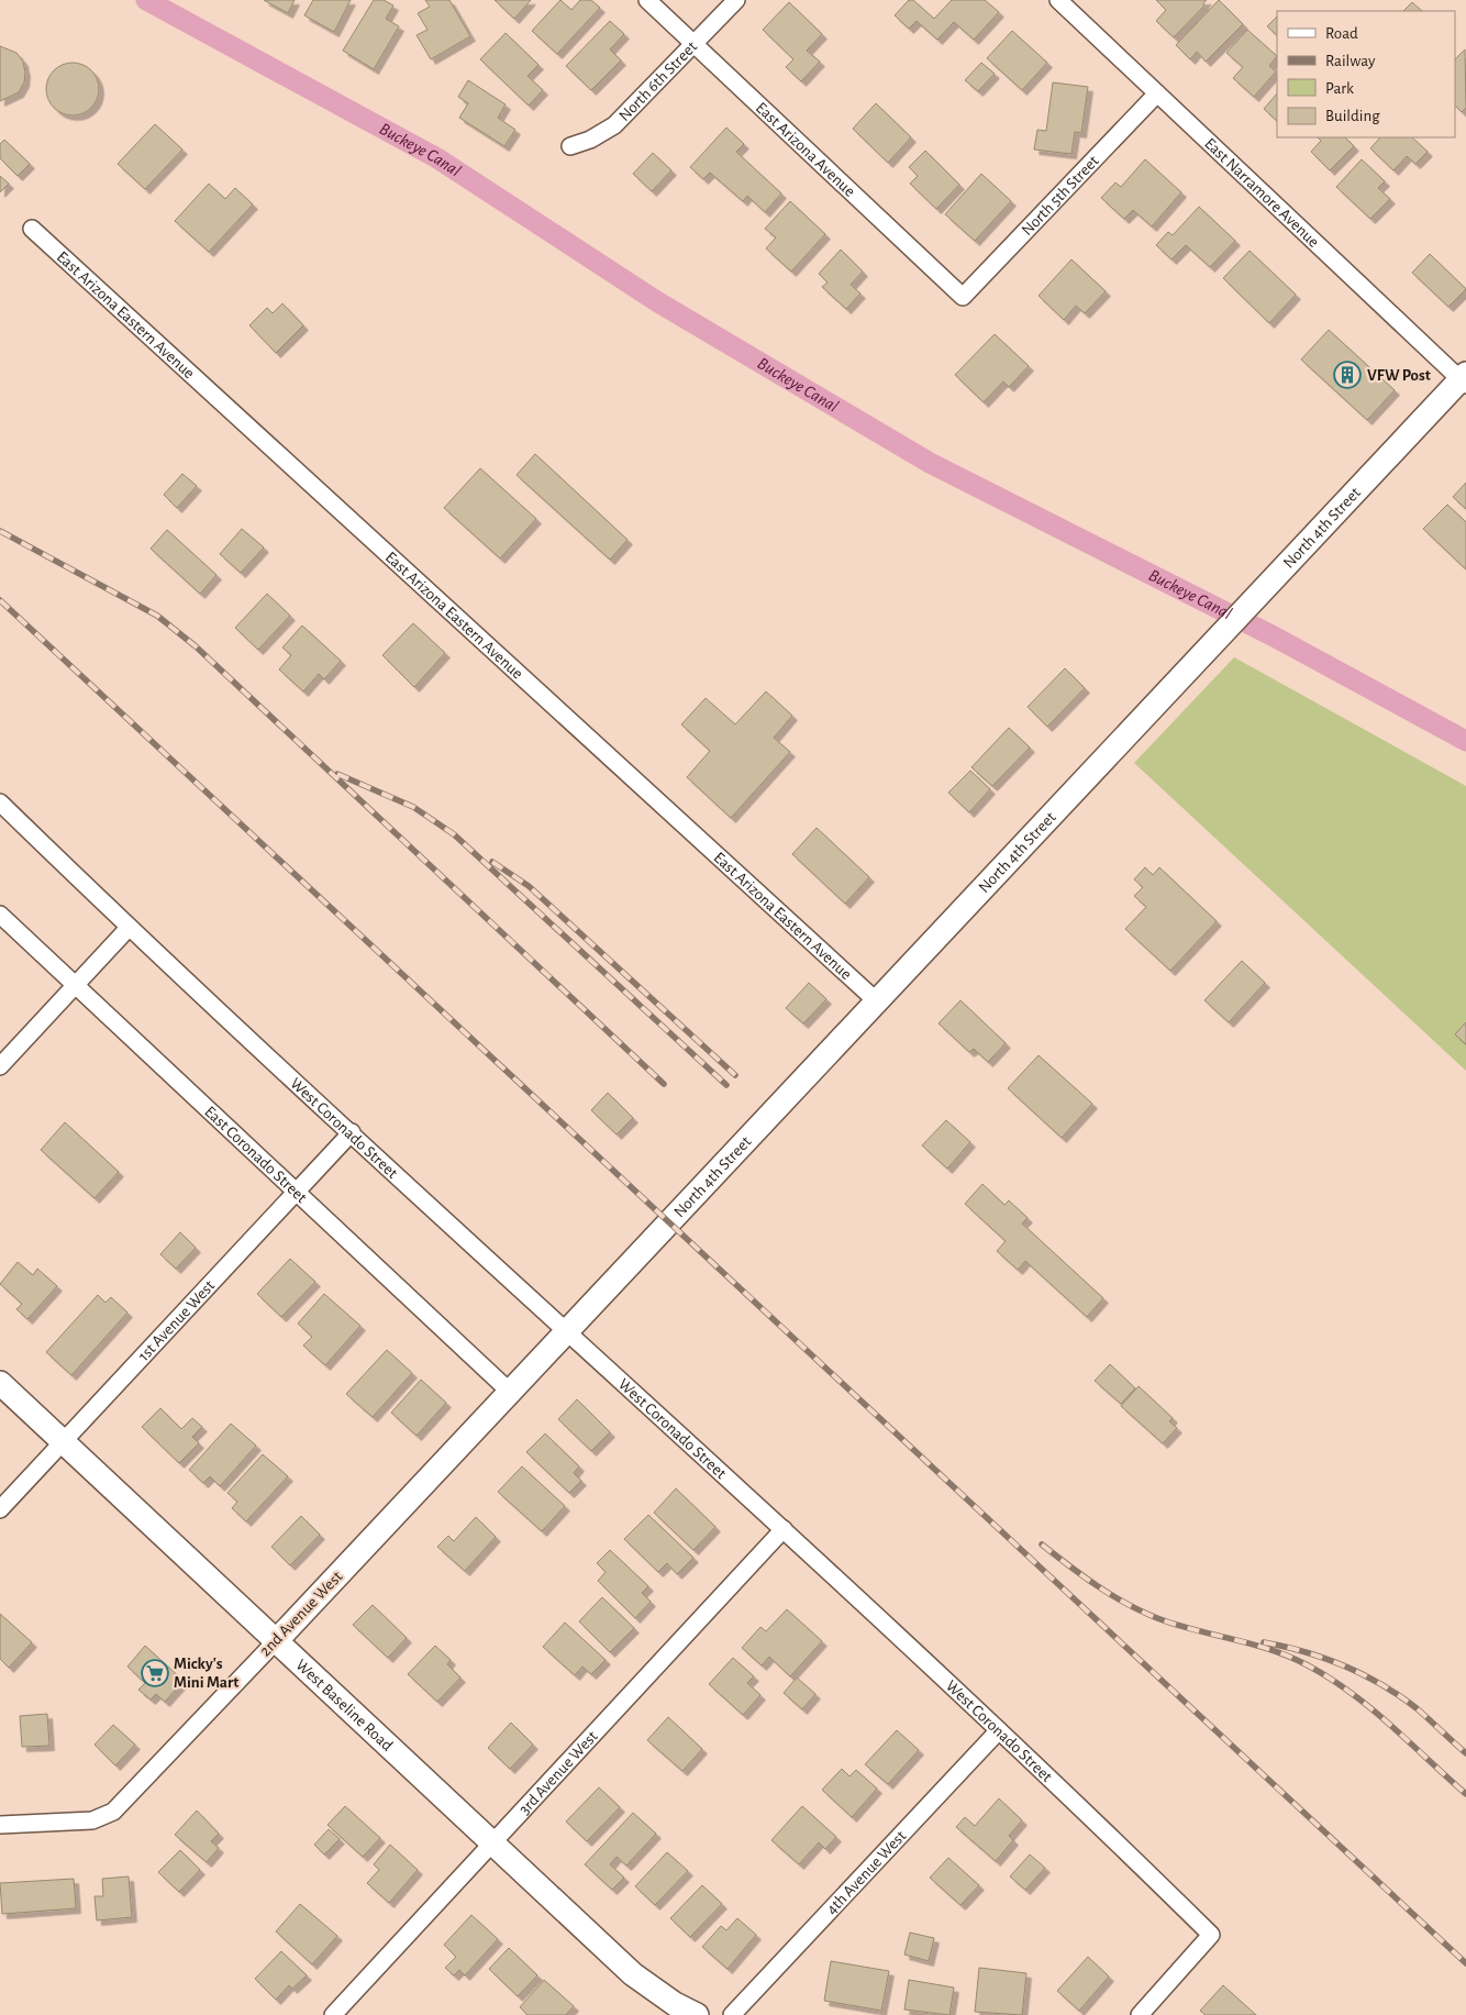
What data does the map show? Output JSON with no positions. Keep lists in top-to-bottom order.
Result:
{
  "streets": {
    "street": [
      "North 6th Street",
      "East Arizona Avenue",
      "East Narramore Avenue",
      "North 5th Street",
      "East Arizona Eastern Avenue",
      "North 4th Street",
      "West Coronado Street",
      "East Coronado Street",
      "1st Avenue West",
      "2nd Avenue West",
      "West Baseline Road",
      "3rd Avenue West",
      "4th Avenue West"
    ]
  },
  "crossings": [
    ["North 6th Street", "East Arizona Avenue"],
    ["East Arizona Avenue", "North 5th Street"],
    ["East Narramore Avenue", "North 5th Street"],
    ["East Narramore Avenue", "North 4th Street"],
    ["East Arizona Eastern Avenue", "North 4th Street"],
    ["North 4th Street", "West Coronado Street"],
    ["North 4th Street", "2nd Avenue West"],
    ["West Coronado Street", "1st Avenue West"],
    ["West Coronado Street", "2nd Avenue West"],
    ["West Coronado Street", "3rd Avenue West"],
    ["West Coronado Street", "4th Avenue West"],
    ["East Coronado Street", "1st Avenue West"],
    ["East Coronado Street", "2nd Avenue West"],
    ["1st Avenue West", "West Baseline Road"],
    ["2nd Avenue West", "West Baseline Road"],
    ["West Baseline Road", "3rd Avenue West"]
  ],
  "water": ["Buckeye Canal"],
  "places": {
    "building": ["VFW Post"],
    "supermarket": ["Micky's Mini Mart"]
  },
  "legend": [
    "Road",
    "Railway",
    "Park",
    "Building"
  ]
}
